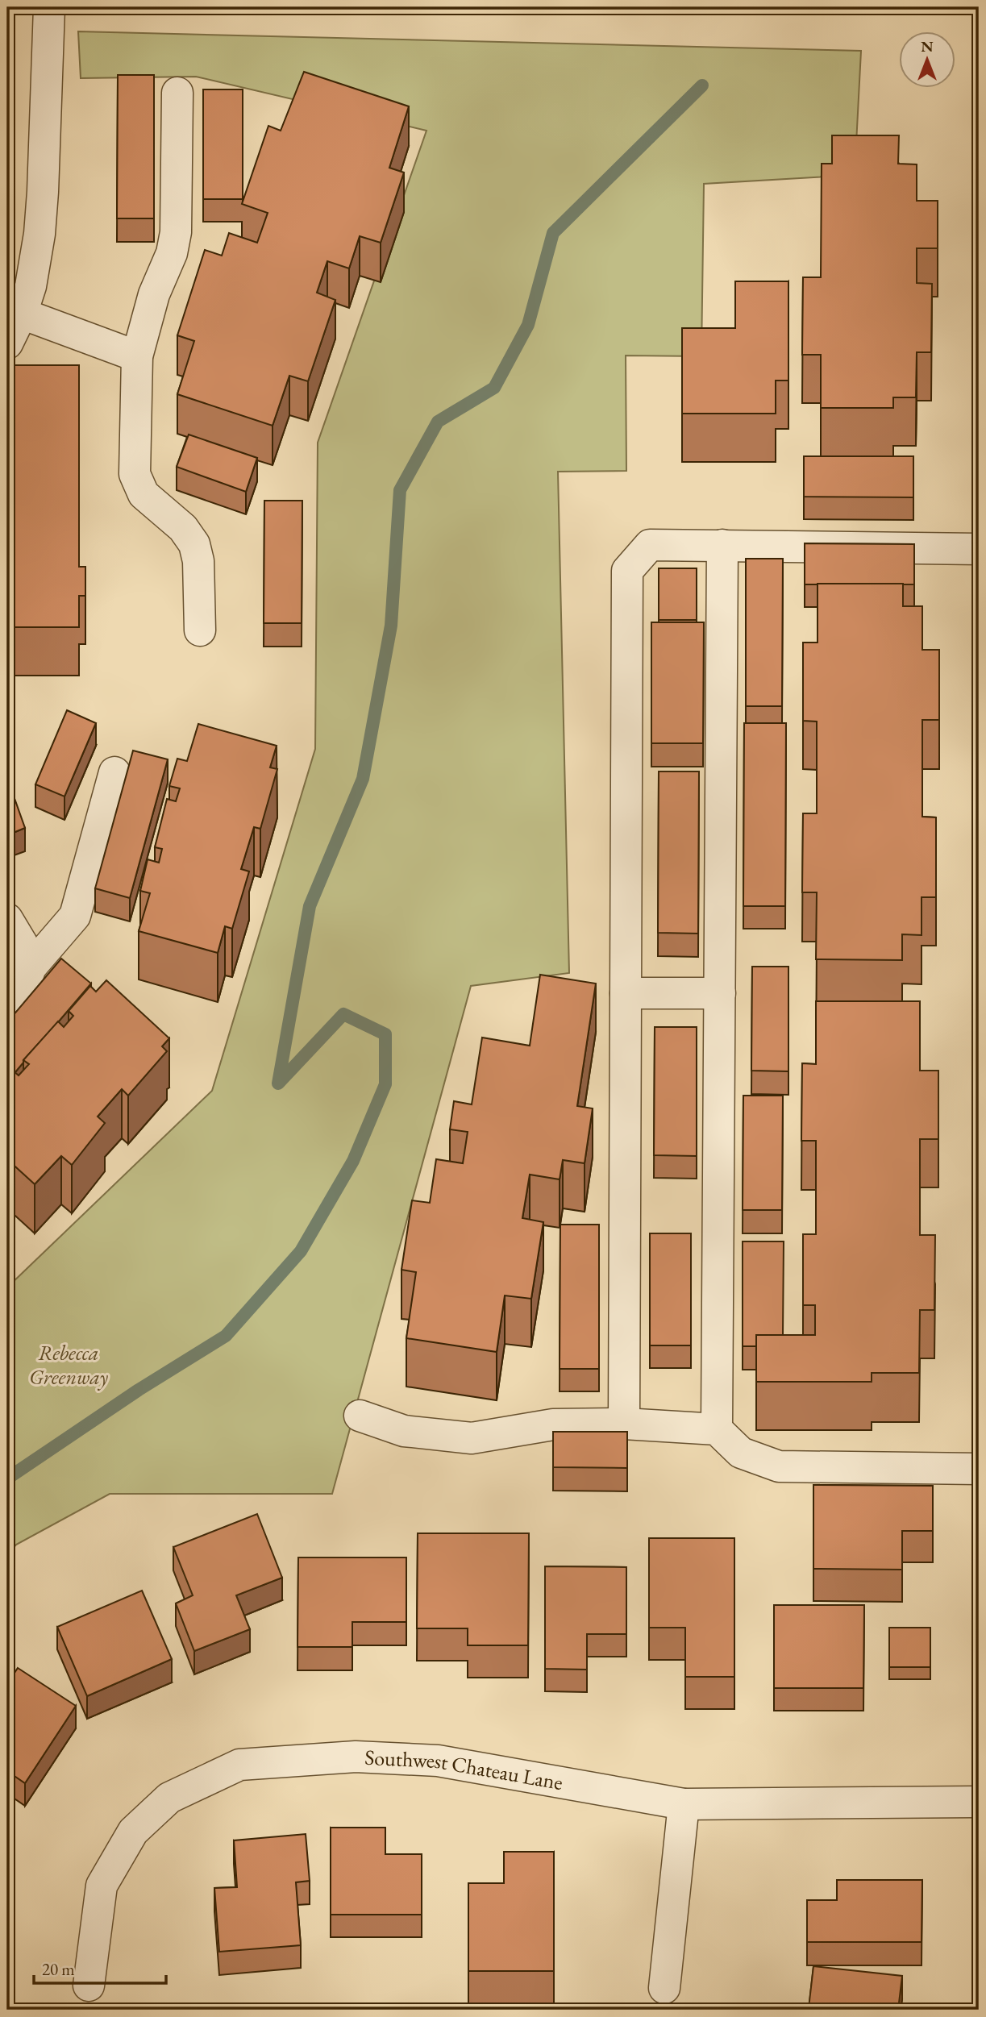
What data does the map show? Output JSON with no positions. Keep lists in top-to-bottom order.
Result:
{
  "streets": {
    "street": ["Southwest Chateau Lane"]
  },
  "parks": ["Rebecca Greenway"],
  "scale_bar": "20 m",
  "north": "top"
}
